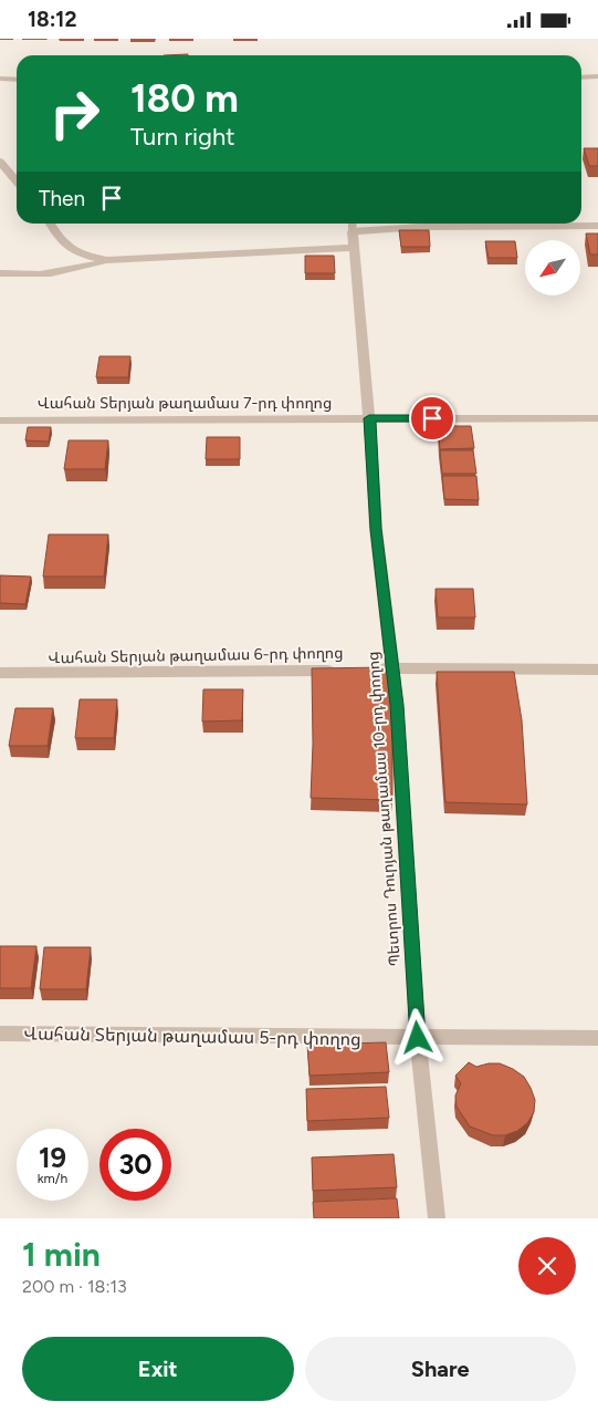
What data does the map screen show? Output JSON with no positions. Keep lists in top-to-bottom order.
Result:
{
  "streets": {
    "street": [
      "Վահան Տերյան թաղամաս 7-րդ փողոց",
      "Վահան Տերյան թաղամաս 6-րդ փողոց",
      "Պետրոս Դուրյան թաղամաս 10-րդ փողոց",
      "Վահան Տերյան թաղամաս 5-րդ փողոց"
    ]
  },
  "crossings": [
    ["Վահան Տերյան թաղամաս 7-րդ փողոց", "Պետրոս Դուրյան թաղամաս 10-րդ փողոց"],
    ["Պետրոս Դուրյան թաղամաս 10-րդ փողոց", "Վահան Տերյան թաղամաս 5-րդ փողոց"]
  ],
  "north": "bottom left",
  "page": {
    "status": "18:12",
    "turn": ["180 m", "Turn right"],
    "then": "Then",
    "speed": "19 km/h",
    "limit": "30",
    "heading": ["1 min", "200 m · 18:13"],
    "buttons": ["Exit", "Share"]
  }
}
